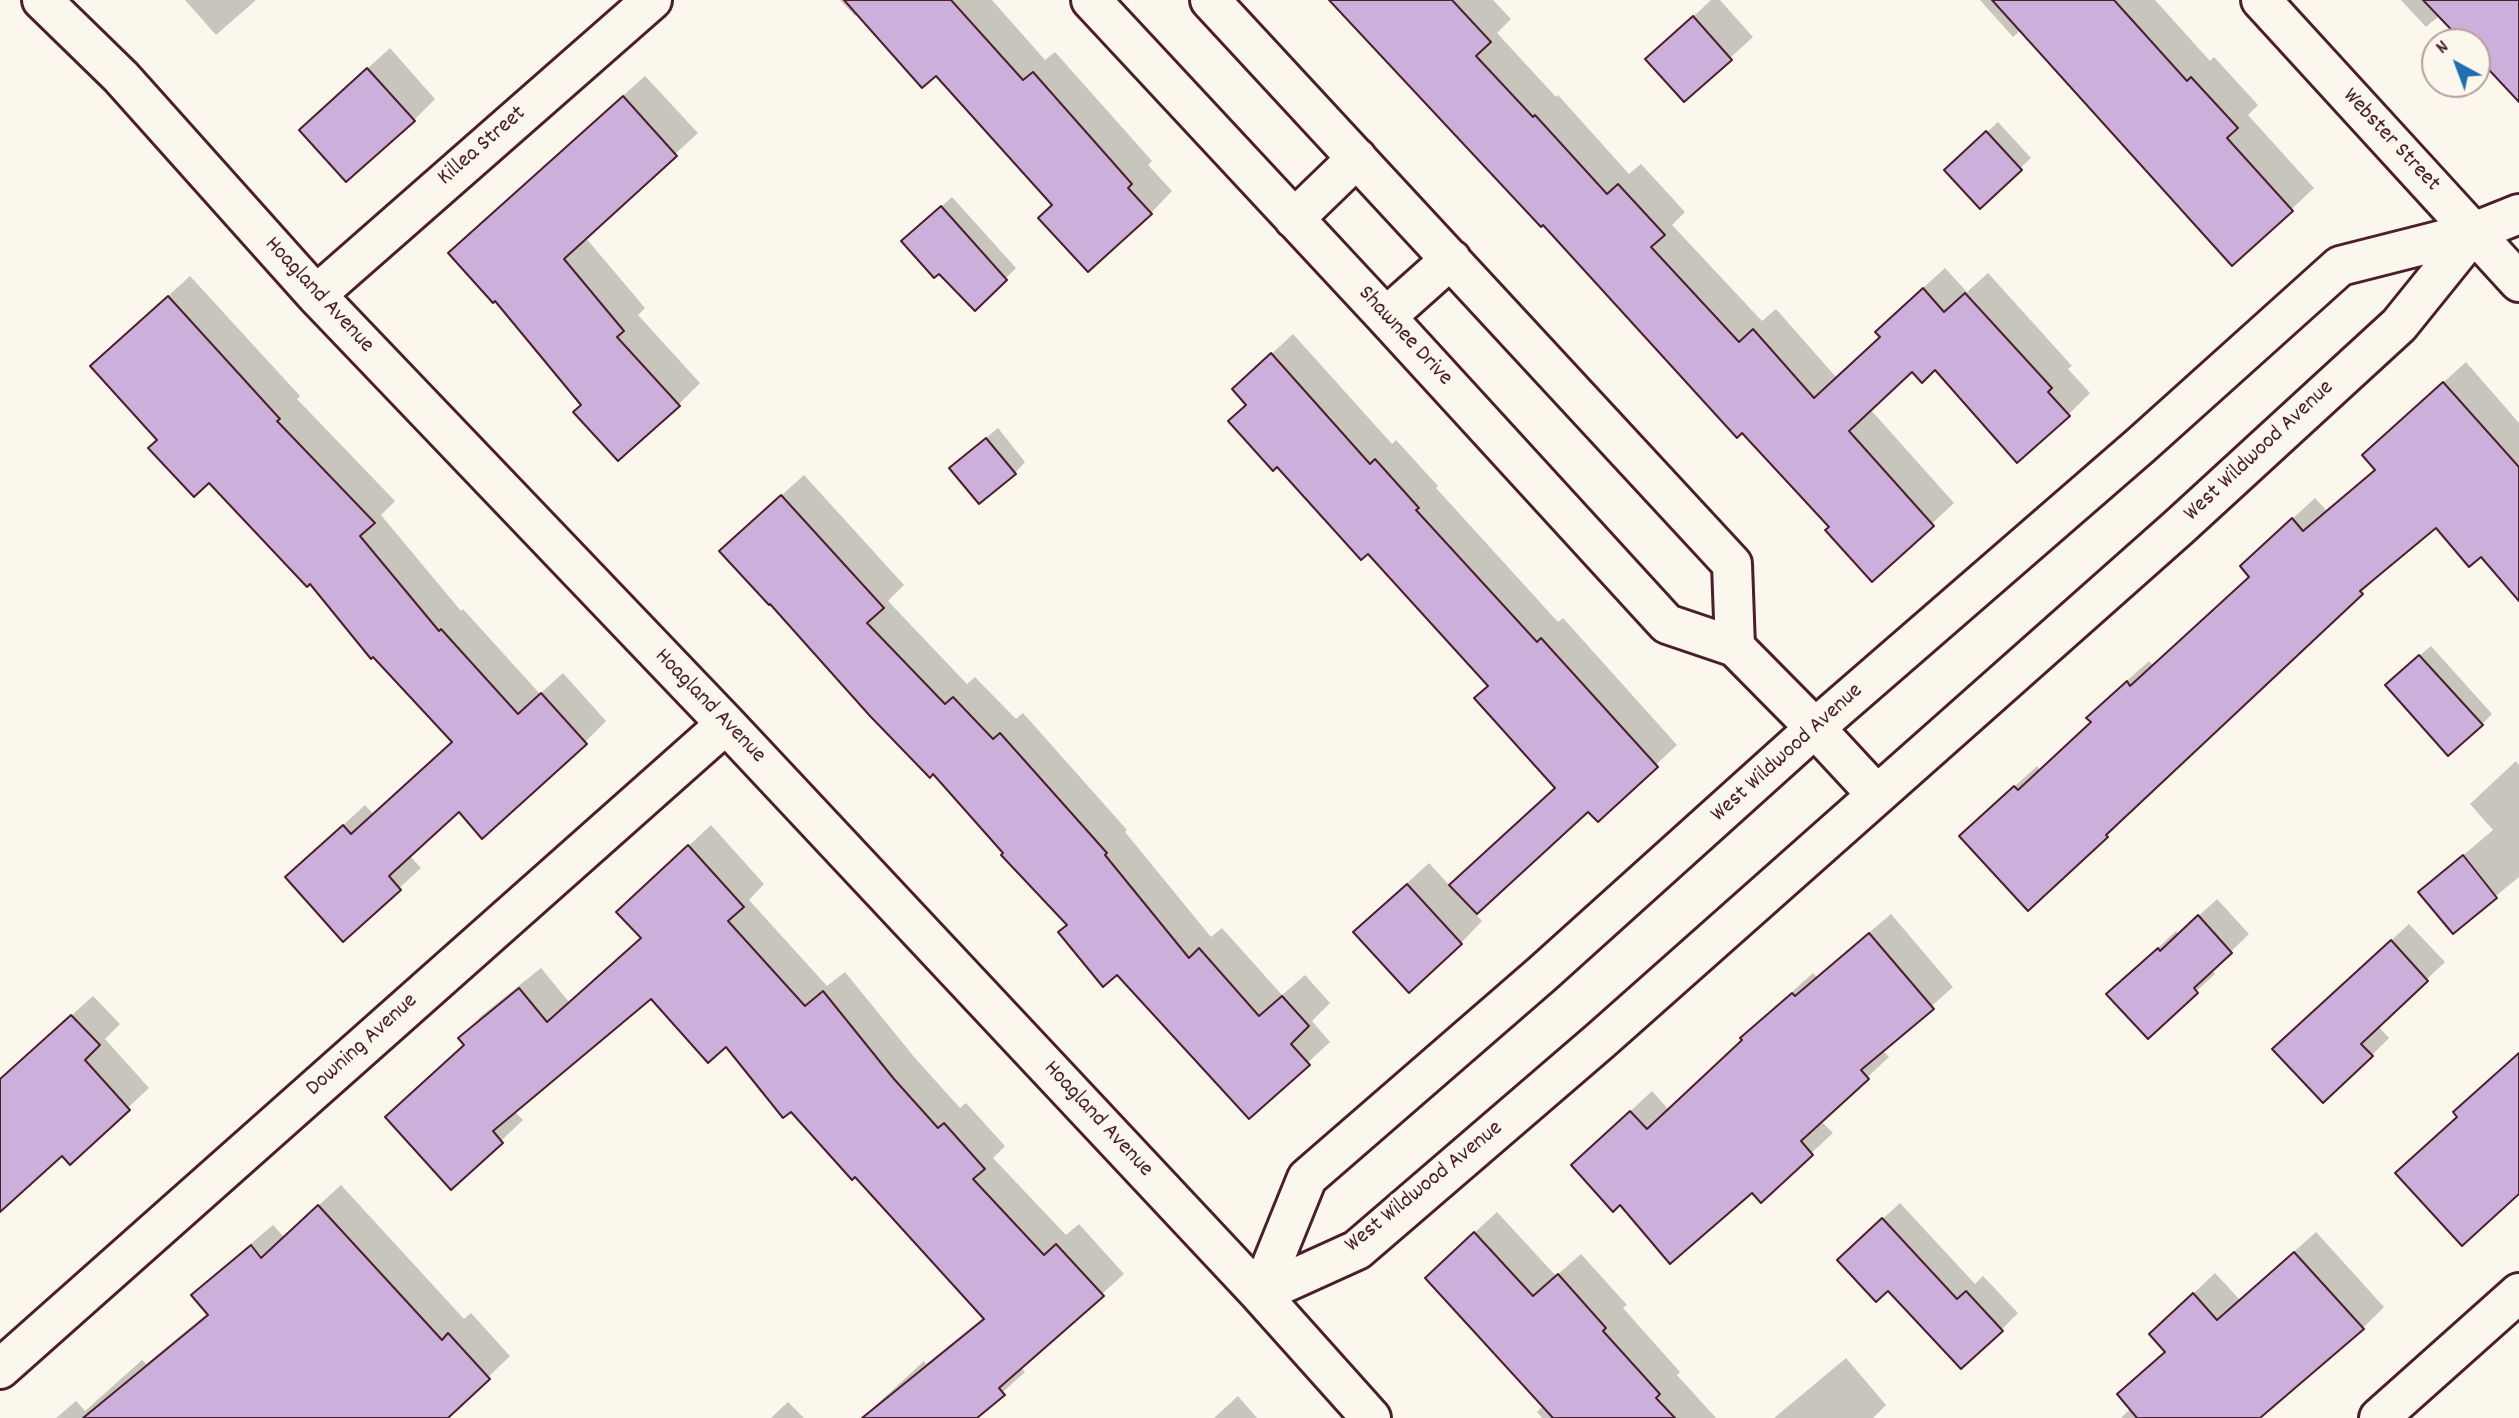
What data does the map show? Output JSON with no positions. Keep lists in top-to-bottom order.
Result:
{
  "streets": {
    "street": [
      "Webster Street",
      "Killea Street",
      "Hoagland Avenue",
      "Shawnee Drive",
      "West Wildwood Avenue",
      "Downing Avenue"
    ]
  },
  "crossings": [
    ["Webster Street", "West Wildwood Avenue"],
    ["Killea Street", "Hoagland Avenue"],
    ["Hoagland Avenue", "West Wildwood Avenue"],
    ["Hoagland Avenue", "Downing Avenue"],
    ["Shawnee Drive", "West Wildwood Avenue"]
  ],
  "north": "top left"
}
